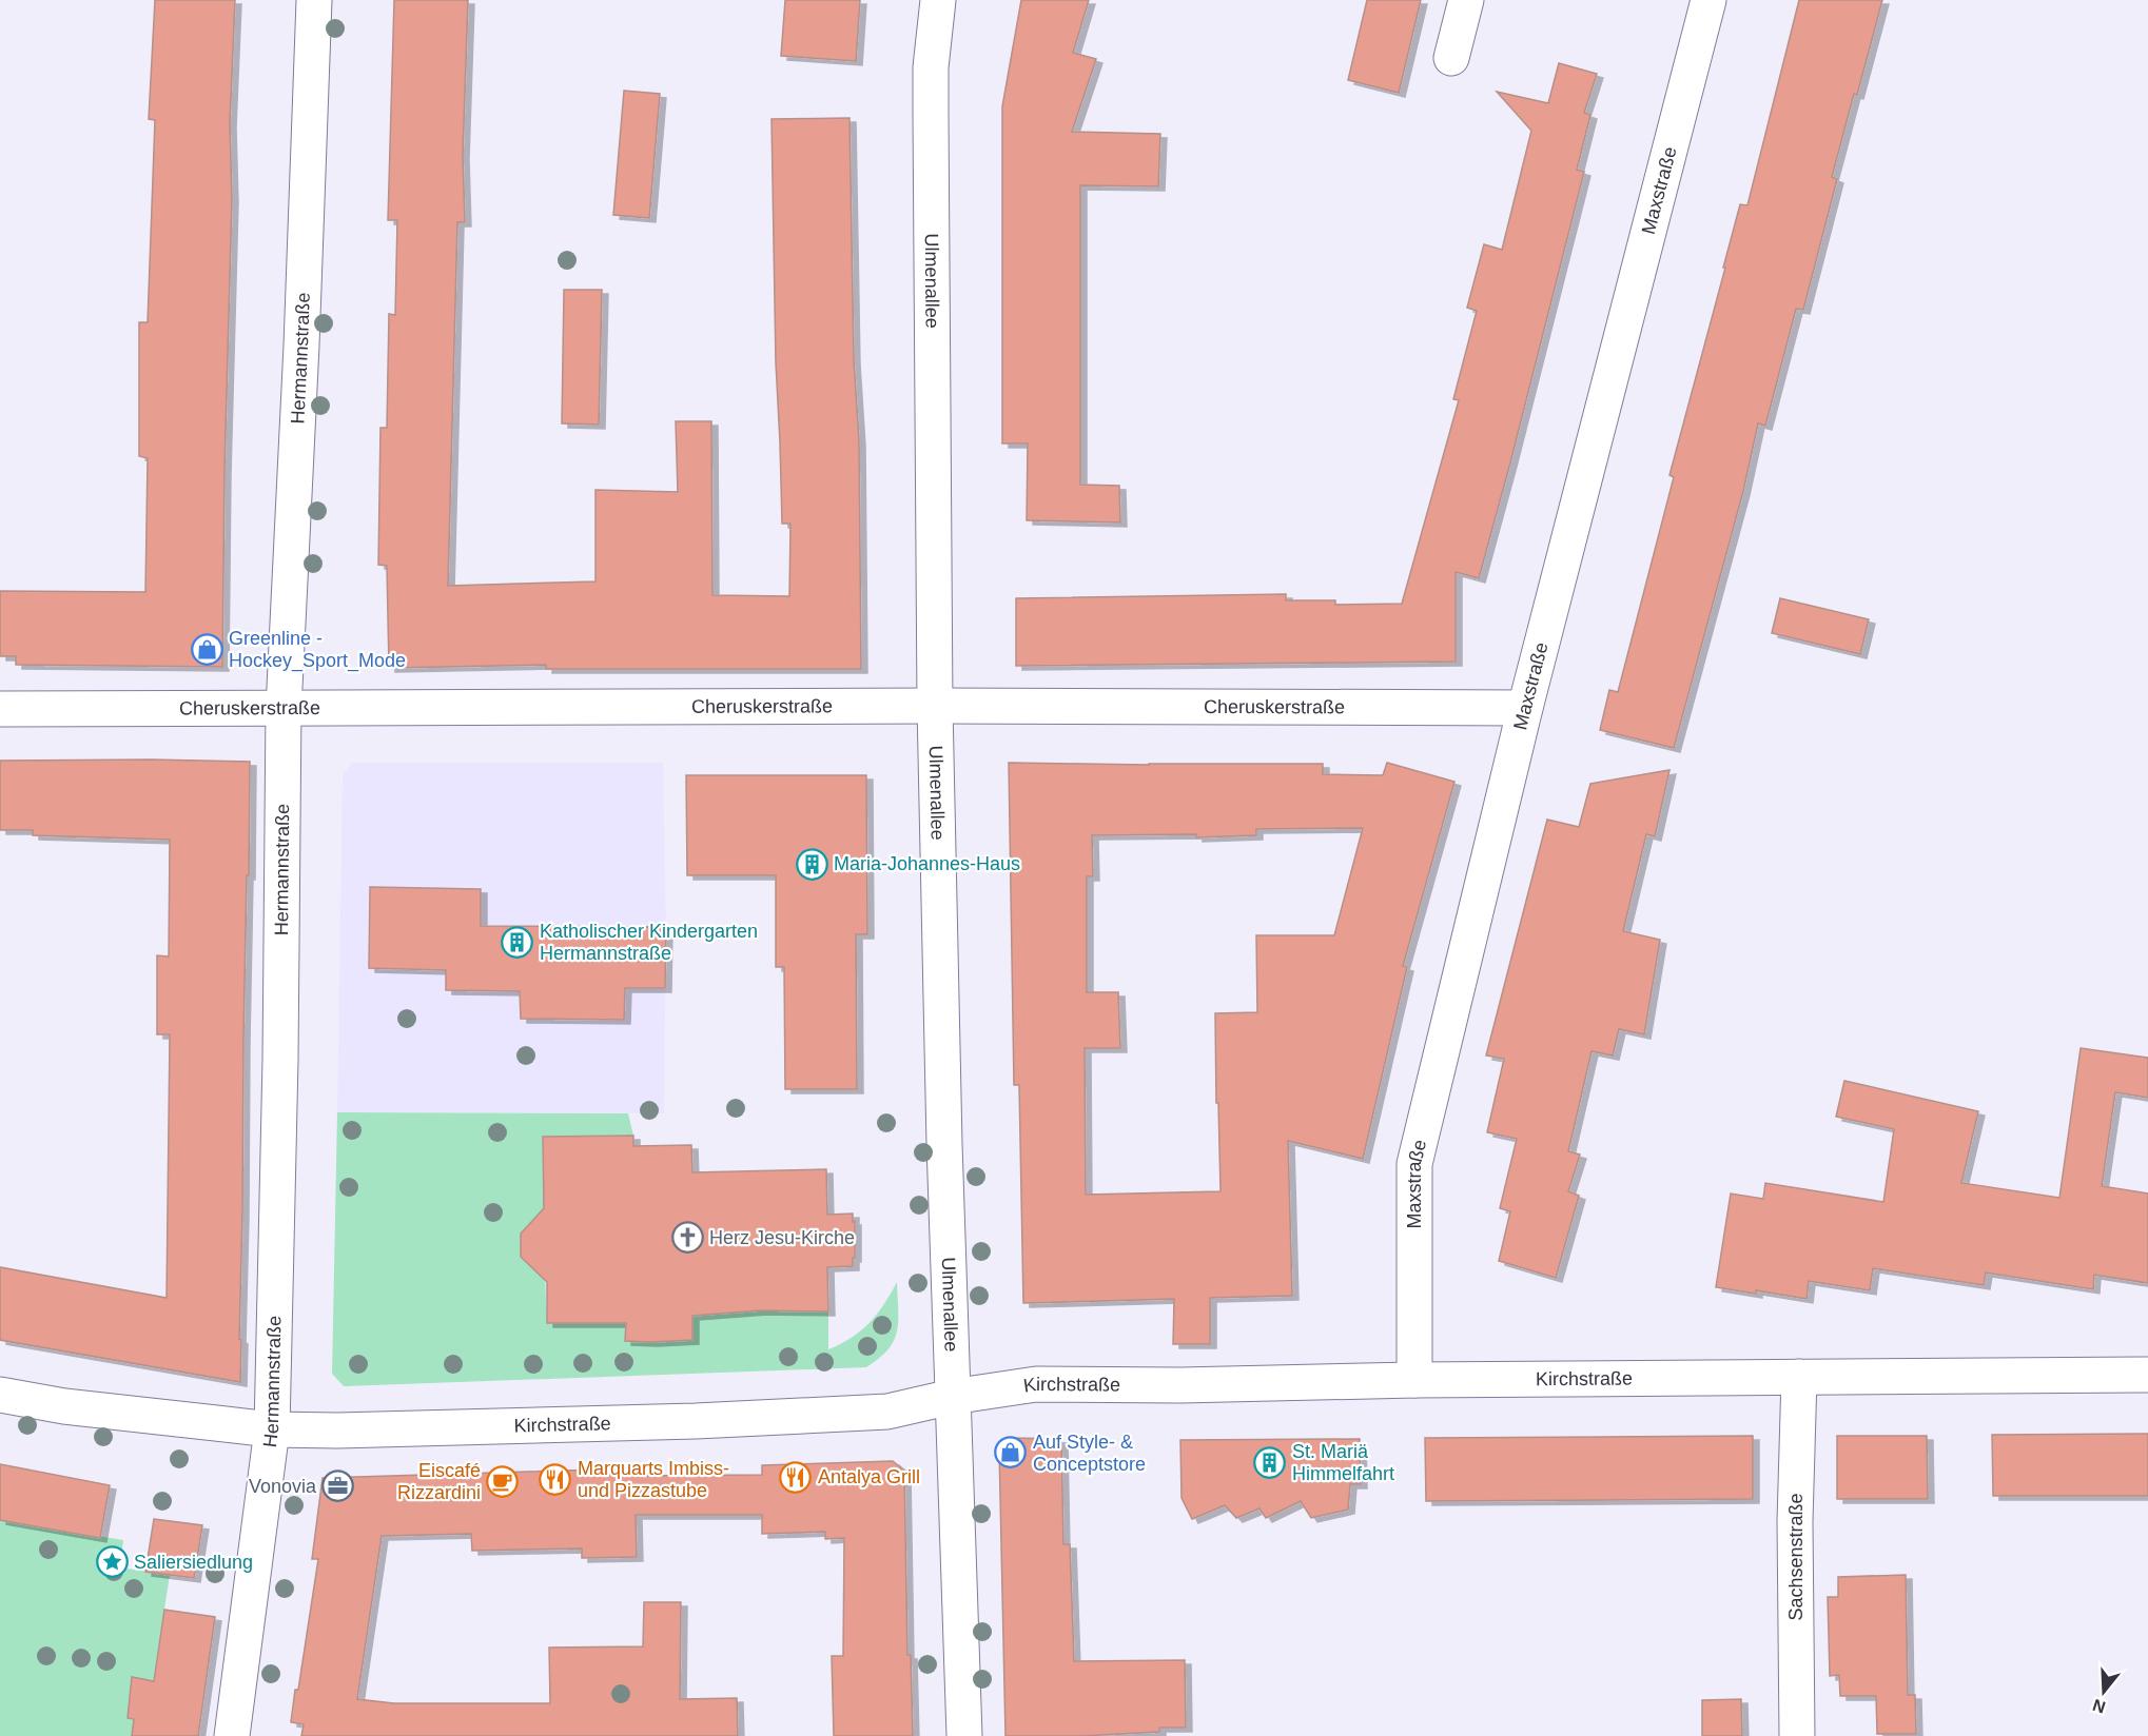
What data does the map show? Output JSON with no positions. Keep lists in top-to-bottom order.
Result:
{
  "streets": {
    "street": [
      "Maxstraße",
      "Ulmenallee",
      "Hermannstraße",
      "Cheruskerstraße",
      "Kirchstraße",
      "Sachsenstraße"
    ]
  },
  "crossings": [
    ["Maxstraße", "Cheruskerstraße"],
    ["Maxstraße", "Kirchstraße"],
    ["Ulmenallee", "Cheruskerstraße"],
    ["Ulmenallee", "Kirchstraße"],
    ["Hermannstraße", "Cheruskerstraße"],
    ["Hermannstraße", "Kirchstraße"],
    ["Kirchstraße", "Sachsenstraße"]
  ],
  "places": {
    "shop": ["Greenline - Hockey_Sport_Mode", "Auf Style- & Conceptstore"],
    "building": ["Maria-Johannes-Haus", "Katholischer Kindergarten Hermannstraße", "St. Mariä Himmelfahrt"],
    "church": ["Herz Jesu-Kirche"],
    "restaurant": ["Antalya Grill", "Marquarts Imbiss- und Pizzastube"],
    "cafe": ["Eiscafé Rizzardini"],
    "office": ["Vonovia"],
    "place": ["Saliersiedlung"]
  },
  "north": "bottom"
}
